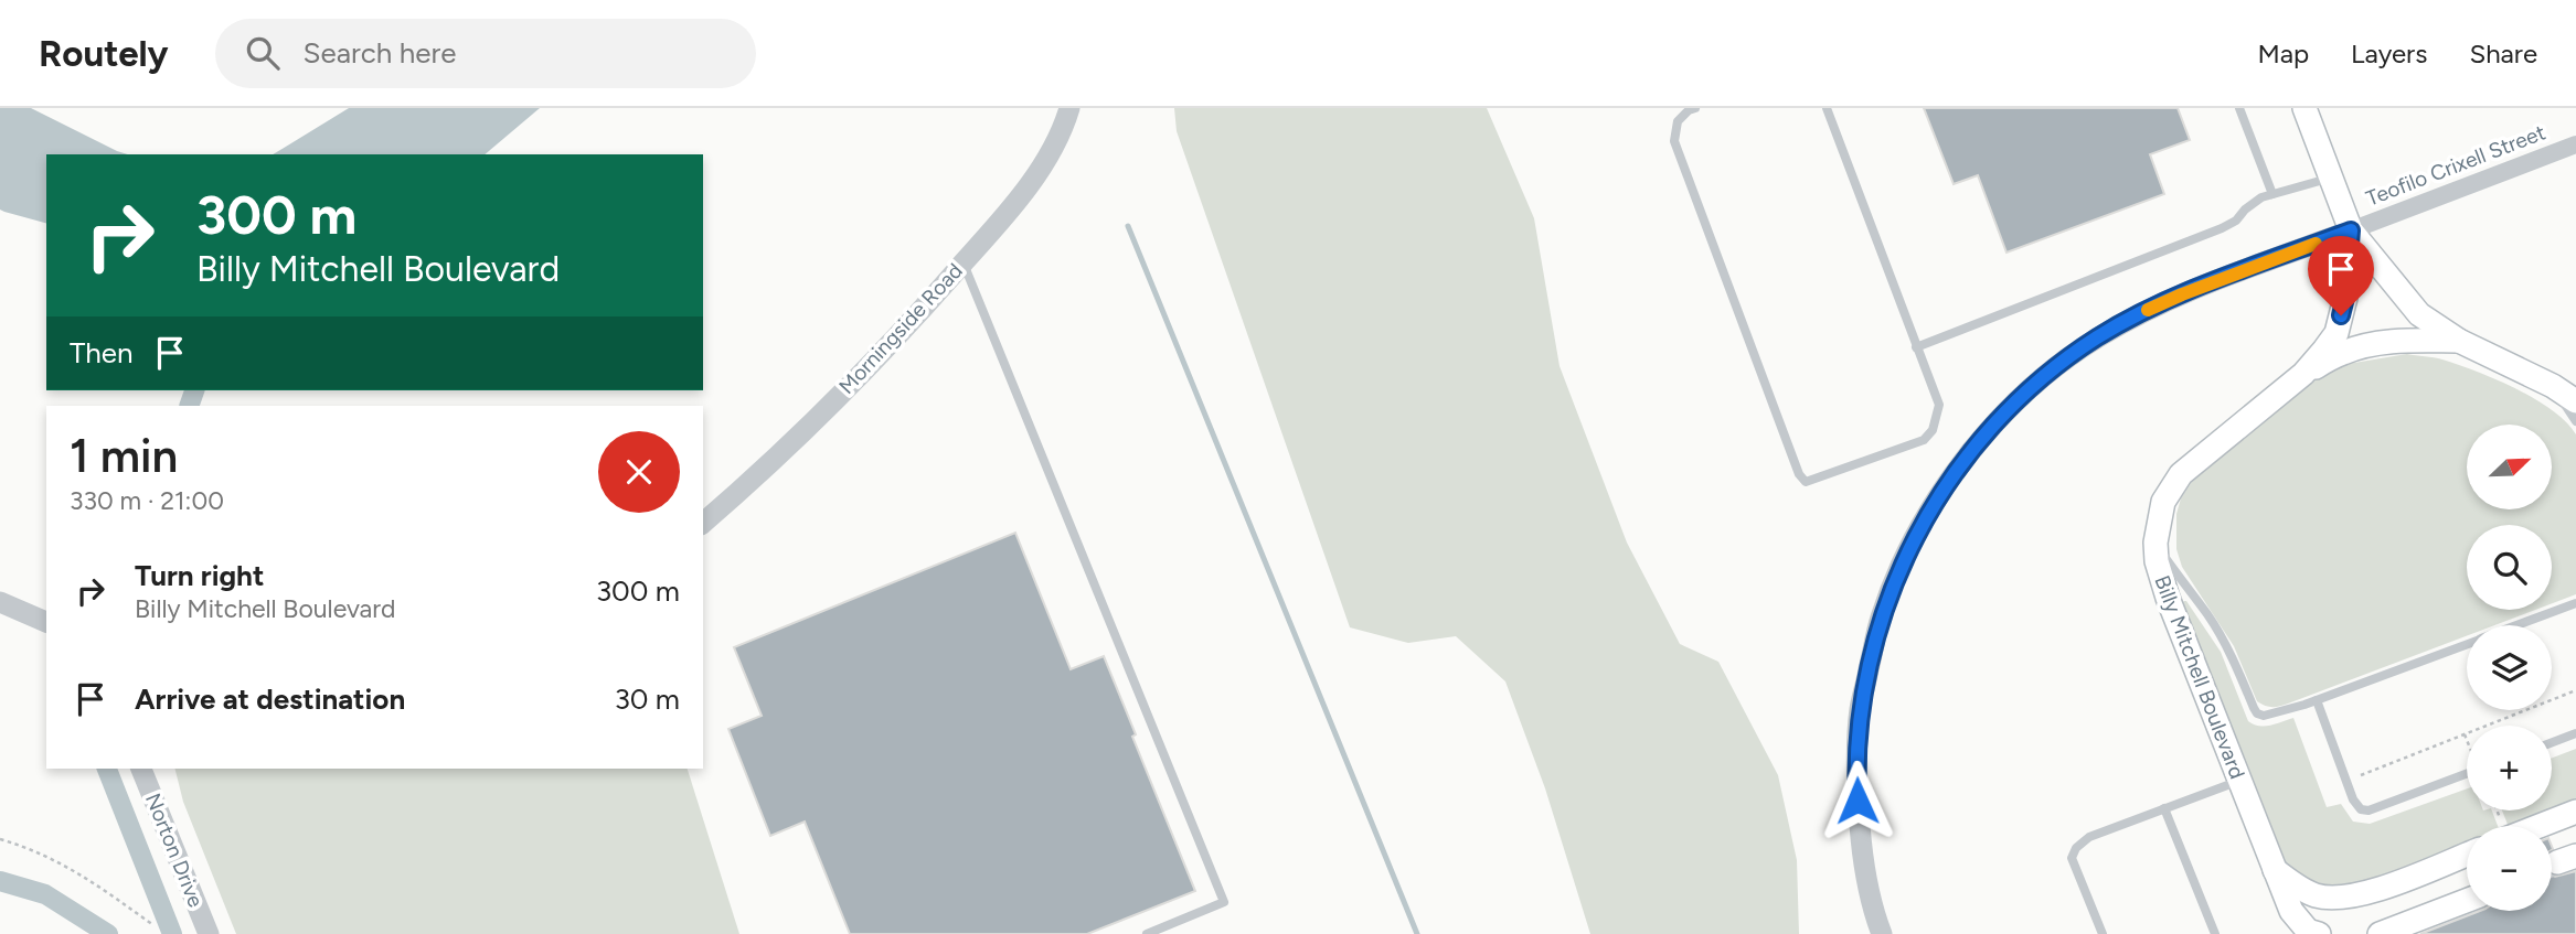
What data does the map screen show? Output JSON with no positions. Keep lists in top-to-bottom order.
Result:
{
  "streets": {
    "main road": ["Billy Mitchell Boulevard"],
    "street": ["Teofilo Crixell Street", "Morningside Road", "Norton Drive"]
  },
  "crossings": [
    ["Teofilo Crixell Street", "Billy Mitchell Boulevard"]
  ],
  "north": "top right",
  "page": {
    "header": "Routely",
    "search": "Search here",
    "nav": ["Map", "Layers", "Share"],
    "turn": ["300 m", "Billy Mitchell Boulevard"],
    "then": "Then",
    "heading": ["1 min", "330 m · 21:00"],
    "map_buttons": ["+", "−"],
    "list": [
      {
        "name": "Turn right",
        "note": "Billy Mitchell Boulevard",
        "value": "300 m"
      },
      {
        "name": "Arrive at destination",
        "value": "30 m"
      }
    ]
  }
}
